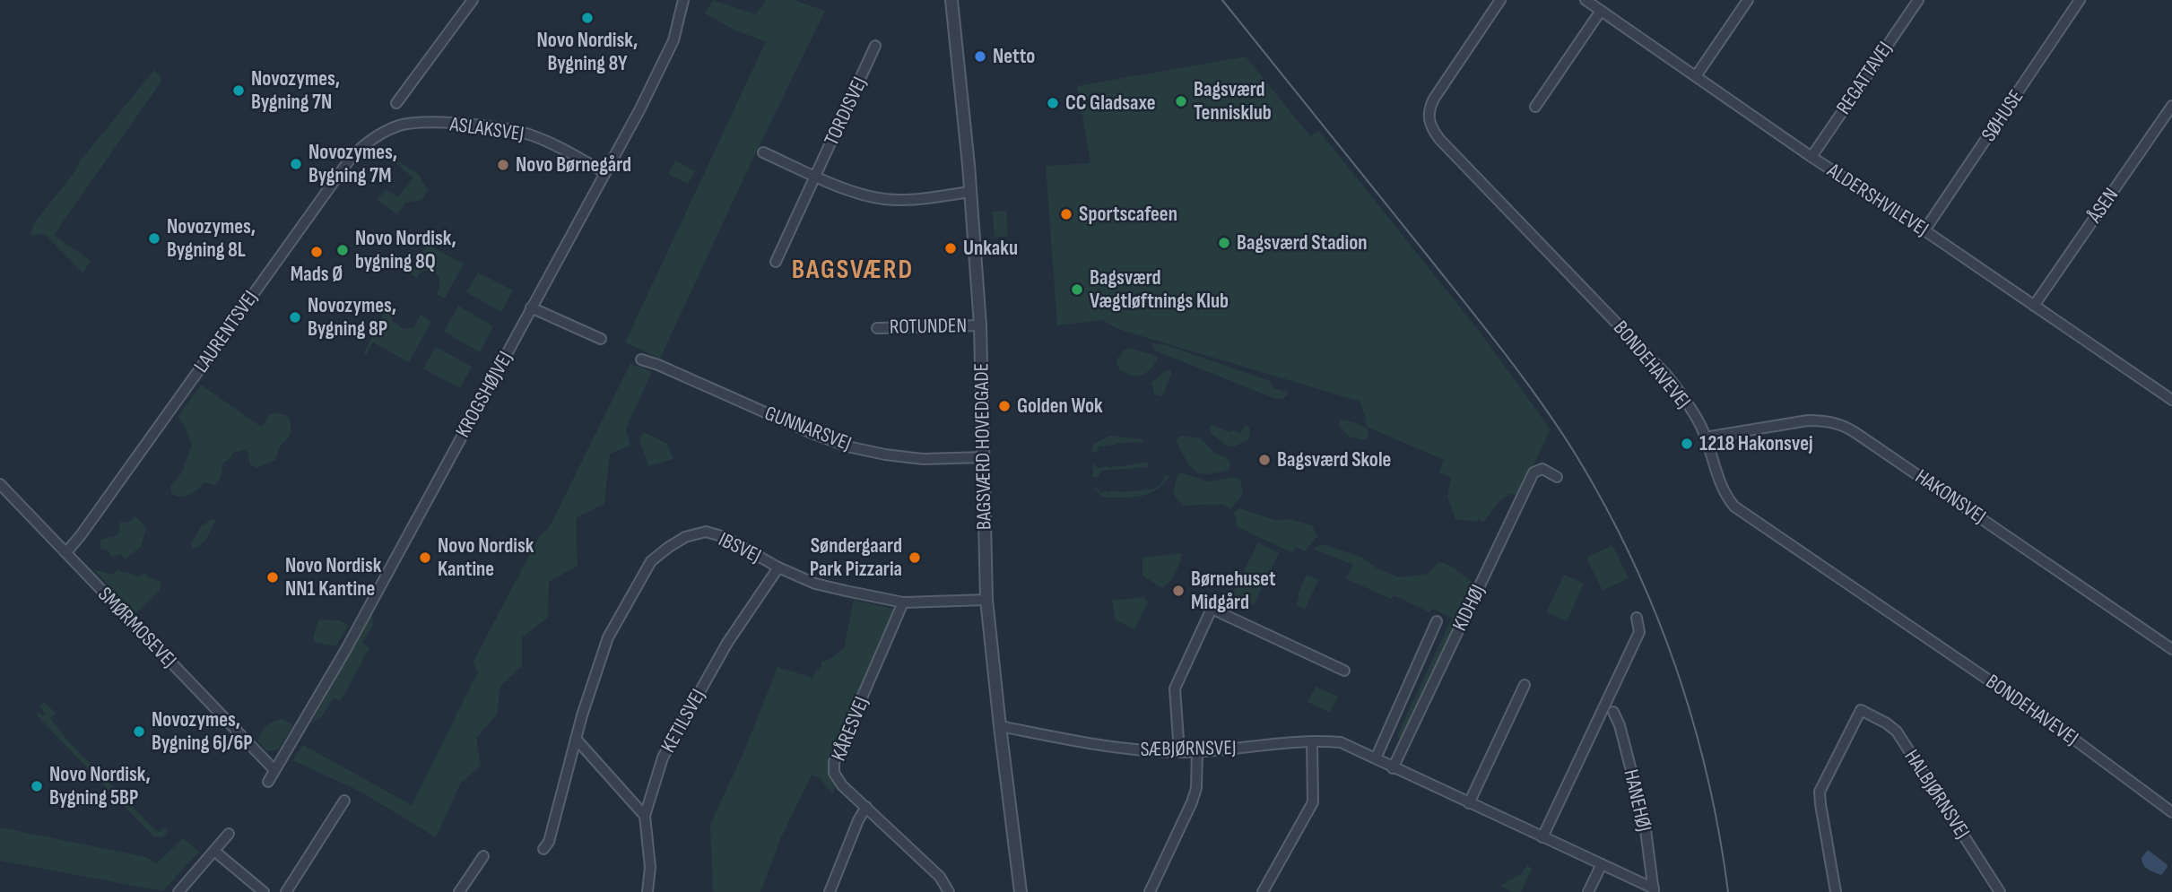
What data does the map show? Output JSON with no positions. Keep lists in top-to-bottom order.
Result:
{
  "streets": {
    "street": [
      "REGATTAVEJ",
      "TORDISVEJ",
      "SØHUSE",
      "ASLAKSVEJ",
      "ALDERSHVILEVEJ",
      "ÅSEN",
      "ROTUNDEN",
      "LAURENTSVEJ",
      "BONDEHAVEVEJ",
      "KROGSHØJVEJ",
      "GUNNARSVEJ",
      "BAGSVÆRD HOVEDGADE",
      "HAKONSVEJ",
      "IBSVEJ",
      "KIDHØJ",
      "SMØRMOSEVEJ",
      "KETILSVEJ",
      "KÅRESVEJ",
      "SÆBJØRNSVEJ",
      "HALBJØRNSVEJ",
      "HANEHØJ"
    ]
  },
  "crossings": [
    ["REGATTAVEJ", "ALDERSHVILEVEJ"],
    ["SØHUSE", "ALDERSHVILEVEJ"],
    ["ASLAKSVEJ", "LAURENTSVEJ"],
    ["ASLAKSVEJ", "KROGSHØJVEJ"],
    ["ALDERSHVILEVEJ", "ÅSEN"],
    ["ROTUNDEN", "BAGSVÆRD HOVEDGADE"],
    ["LAURENTSVEJ", "SMØRMOSEVEJ"],
    ["BONDEHAVEVEJ", "HAKONSVEJ"],
    ["KROGSHØJVEJ", "SMØRMOSEVEJ"],
    ["GUNNARSVEJ", "BAGSVÆRD HOVEDGADE"],
    ["BAGSVÆRD HOVEDGADE", "IBSVEJ"],
    ["BAGSVÆRD HOVEDGADE", "SÆBJØRNSVEJ"],
    ["IBSVEJ", "KETILSVEJ"],
    ["IBSVEJ", "KÅRESVEJ"],
    ["KIDHØJ", "SÆBJØRNSVEJ"],
    ["SÆBJØRNSVEJ", "HANEHØJ"]
  ],
  "districts": ["BAGSVÆRD"],
  "places": [
    "Novo Nordisk, Bygning 8Y",
    "Netto",
    "Novozymes, Bygning 7N",
    "Bagsværd Tennisklub",
    "CC Gladsaxe",
    "Novozymes, Bygning 7M",
    "Novo Børnegård",
    "Sportscafeen",
    "Novozymes, Bygning 8L",
    "Bagsværd Stadion",
    "Unkaku",
    "Novo Nordisk, bygning 8Q",
    "Mads Ø",
    "Bagsværd Vægtløftnings Klub",
    "Novozymes, Bygning 8P",
    "Golden Wok",
    "1218 Hakonsvej",
    "Bagsværd Skole",
    "Novo Nordisk Kantine",
    "Søndergaard Park Pizzaria",
    "Novo Nordisk NN1 Kantine",
    "Børnehuset Midgård",
    "Novozymes, Bygning 6J/6P",
    "Novo Nordisk, Bygning 5BP"
  ]
}
